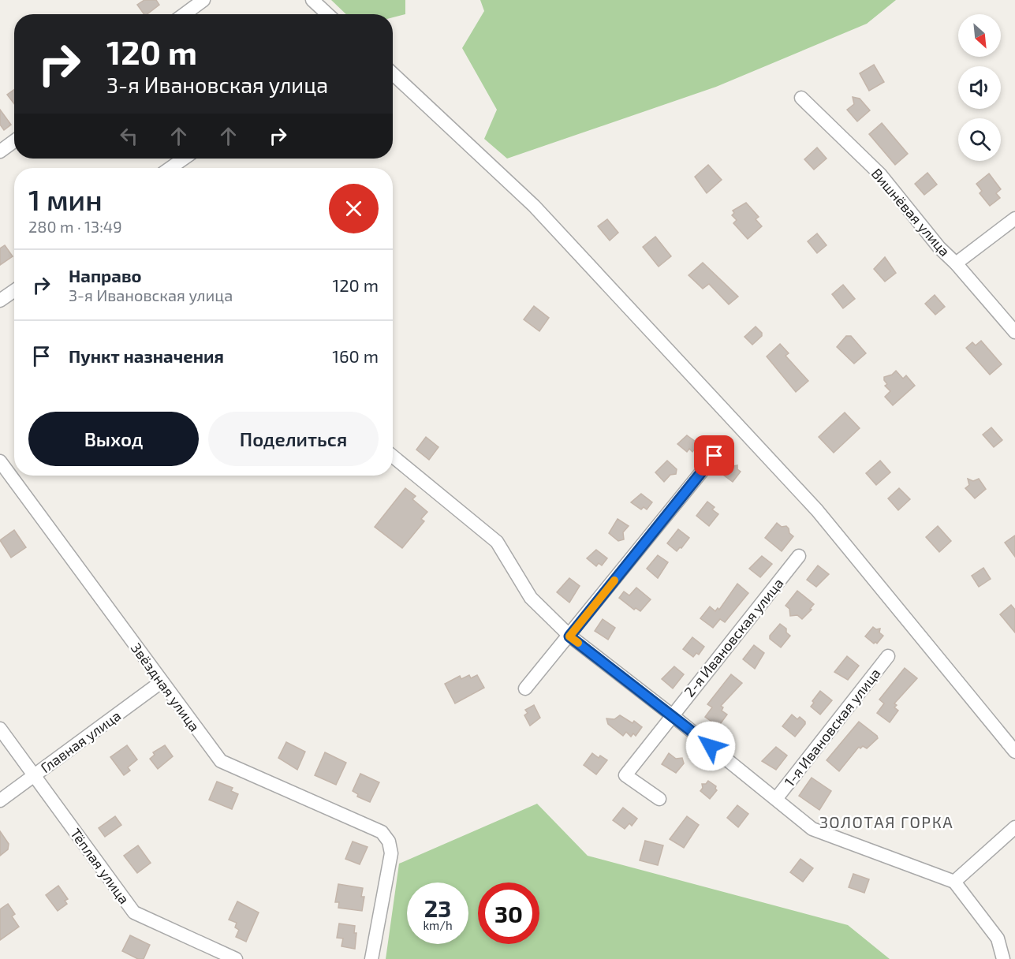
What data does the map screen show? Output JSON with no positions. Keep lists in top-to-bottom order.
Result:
{
  "streets": {
    "street": [
      "Вишнёвая улица",
      "2-я Ивановская улица",
      "Звёздная улица",
      "1-я Ивановская улица",
      "Главная улица",
      "Тёплая улица"
    ]
  },
  "crossings": [
    ["2-я Ивановская улица", "1-я Ивановская улица"],
    ["Звёздная улица", "Главная улица"],
    ["Главная улица", "Тёплая улица"]
  ],
  "districts": ["ЗОЛОТАЯ ГОРКА"],
  "north": "bottom right",
  "page": {
    "turn": ["120 m", "3-я Ивановская улица"],
    "heading": ["1 мин", "280 m · 13:49"],
    "list": [
      {
        "name": "Направо",
        "note": "3-я Ивановская улица",
        "value": "120 m"
      },
      {
        "name": "Пункт назначения",
        "value": "160 m"
      }
    ],
    "buttons": ["Выход", "Поделиться"],
    "speed": "23 km/h",
    "limit": "30"
  }
}
